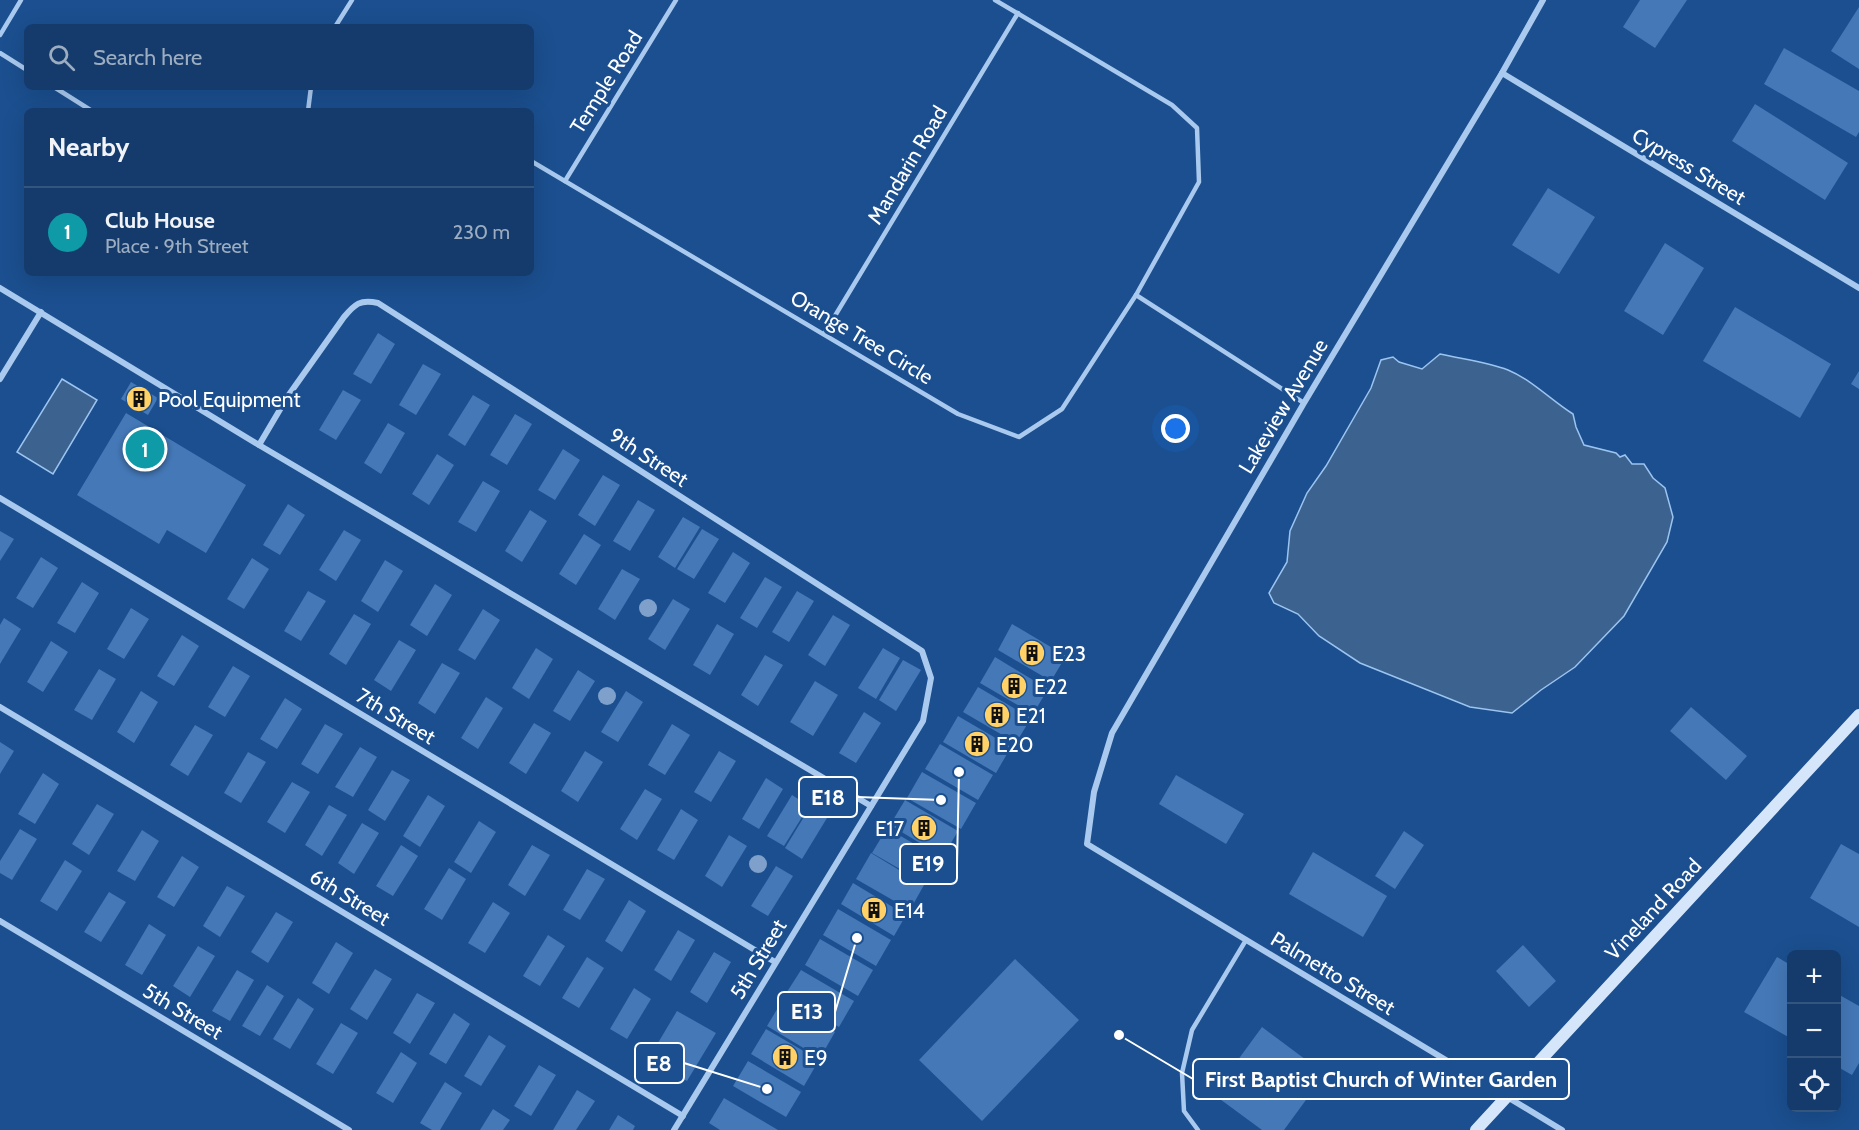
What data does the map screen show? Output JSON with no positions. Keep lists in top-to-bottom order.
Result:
{
  "streets": {
    "main road": ["Vineland Road"],
    "street": [
      "Cypress Street",
      "Lakeview Avenue",
      "9th Street",
      "7th Street",
      "6th Street",
      "5th Street",
      "Palmetto Street"
    ],
    "lane": ["Temple Road", "Mandarin Road", "Orange Tree Circle"]
  },
  "crossings": [
    ["Temple Road", "Orange Tree Circle"],
    ["Mandarin Road", "Orange Tree Circle"],
    ["Cypress Street", "Lakeview Avenue"],
    ["Lakeview Avenue", "Palmetto Street"],
    ["9th Street", "5th Street"],
    ["7th Street", "5th Street"],
    ["6th Street", "5th Street"],
    ["Vineland Road", "Palmetto Street"]
  ],
  "places": {
    "building": [
      "Pool Equipment",
      "E23",
      "E22",
      "E21",
      "E20",
      "E17",
      "E14",
      "E9"
    ],
    "other": [
      "E19",
      "E18",
      "E13",
      "First Baptist Church of Winter Garden",
      "E8"
    ]
  },
  "page": {
    "search": "Search here",
    "heading": "Nearby",
    "list": [
      {
        "mark": "1",
        "name": "Club House",
        "note": "Place · 9th Street",
        "value": "230 m"
      }
    ],
    "pins": "1",
    "map_buttons": ["+", "−"]
  }
}
